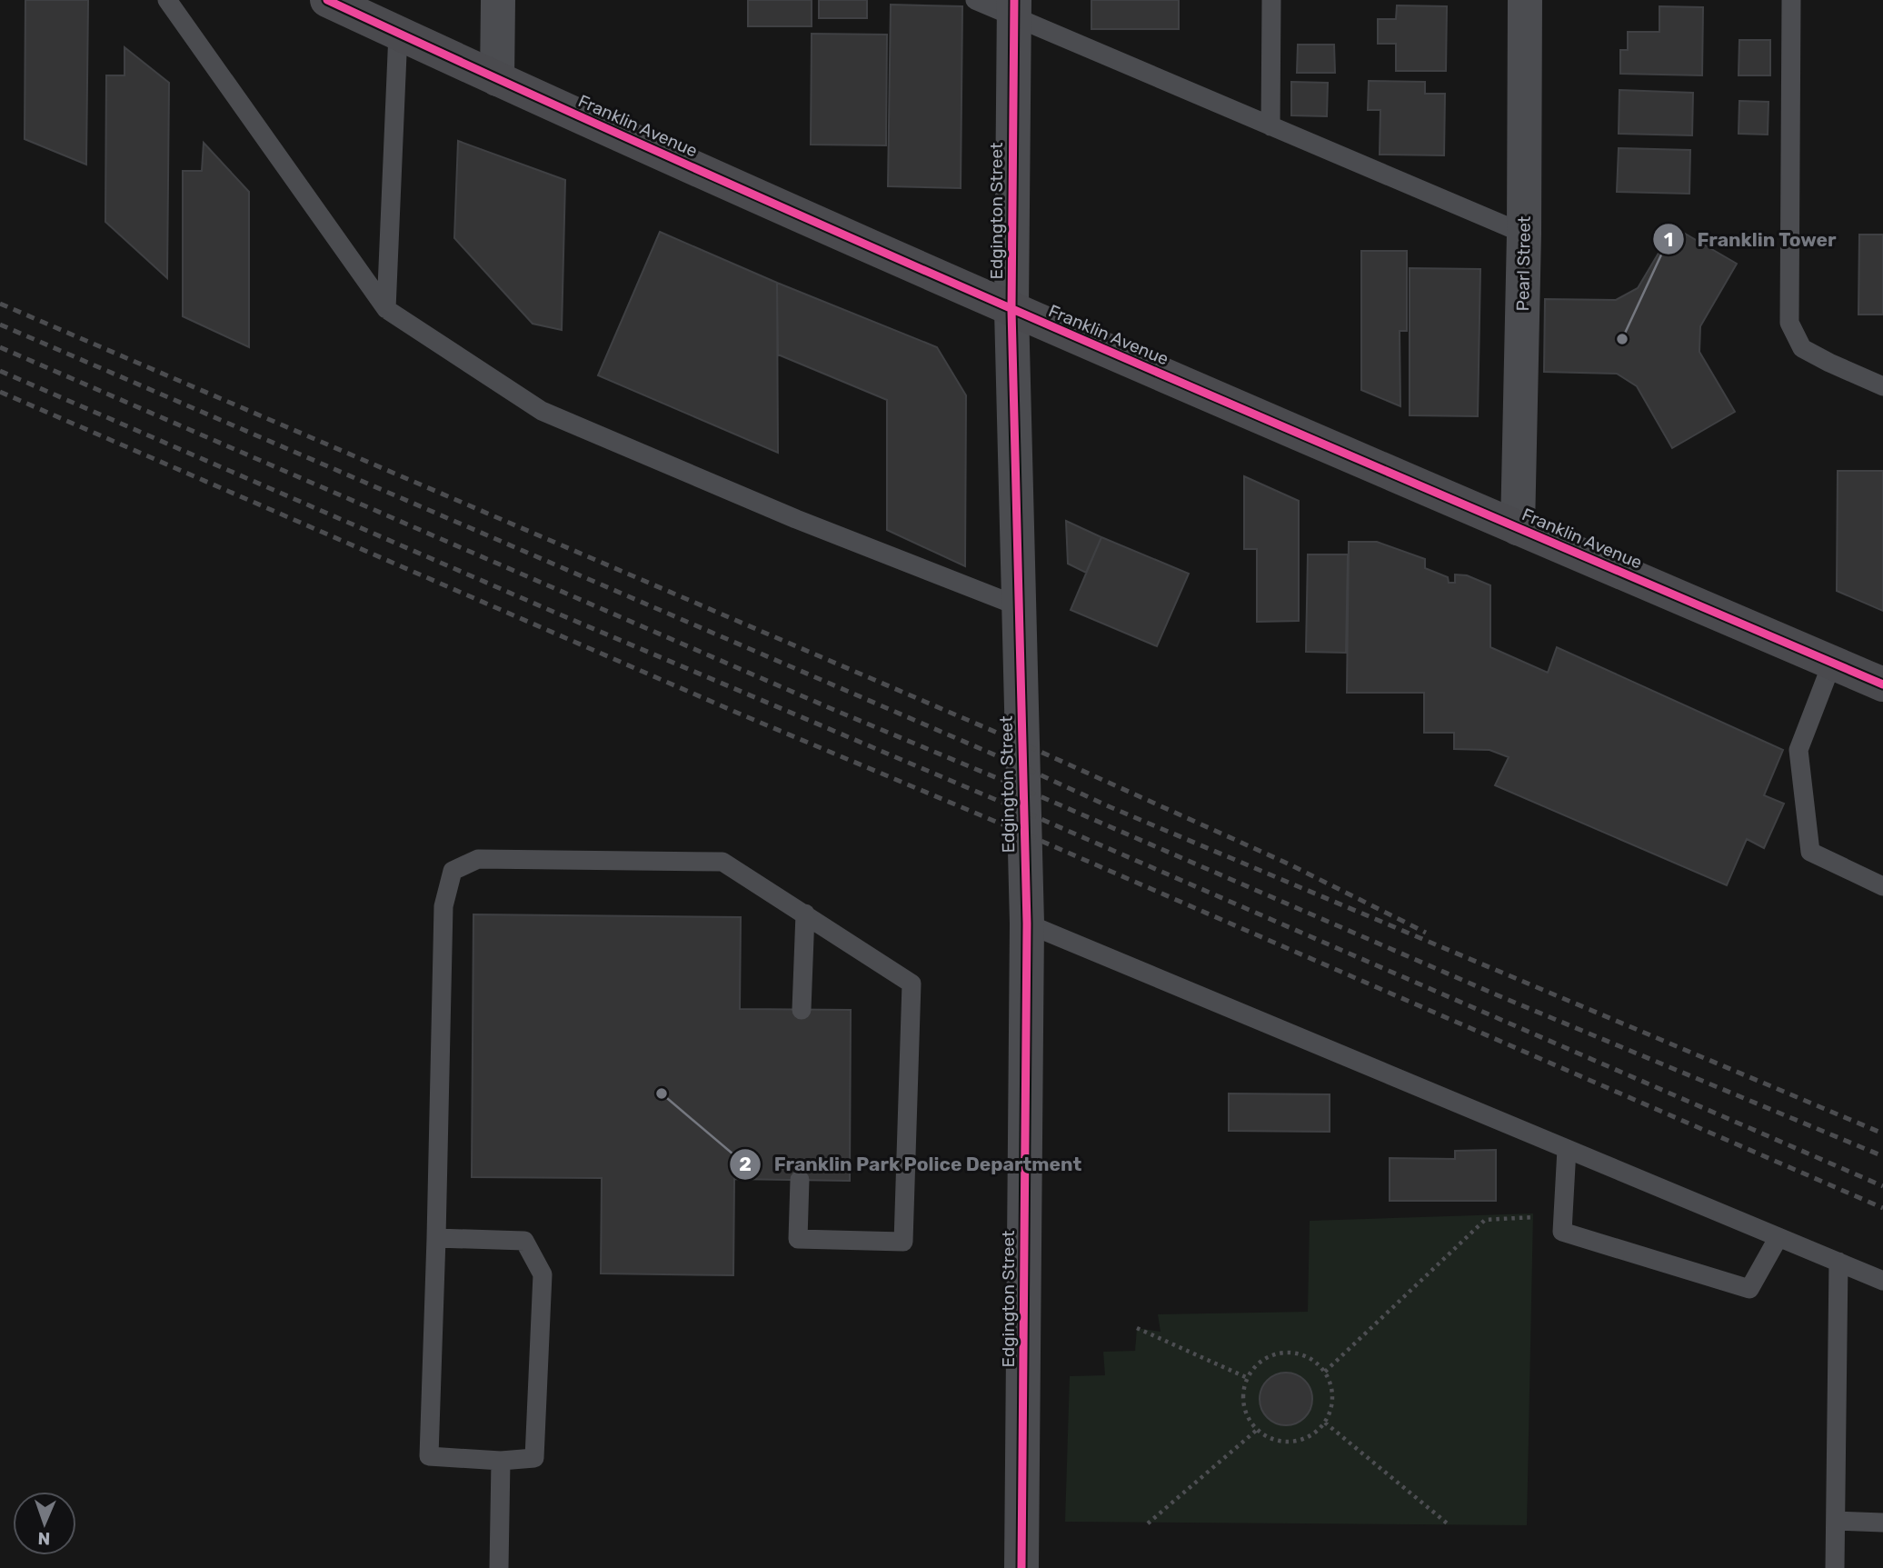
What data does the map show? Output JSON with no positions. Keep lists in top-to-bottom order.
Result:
{
  "streets": {
    "street": ["Franklin Avenue", "Edgington Street", "Pearl Street"]
  },
  "crossings": [
    ["Franklin Avenue", "Edgington Street"],
    ["Franklin Avenue", "Pearl Street"]
  ],
  "places": ["Franklin Tower", "Franklin Park Police Department"],
  "north": "bottom"
}
